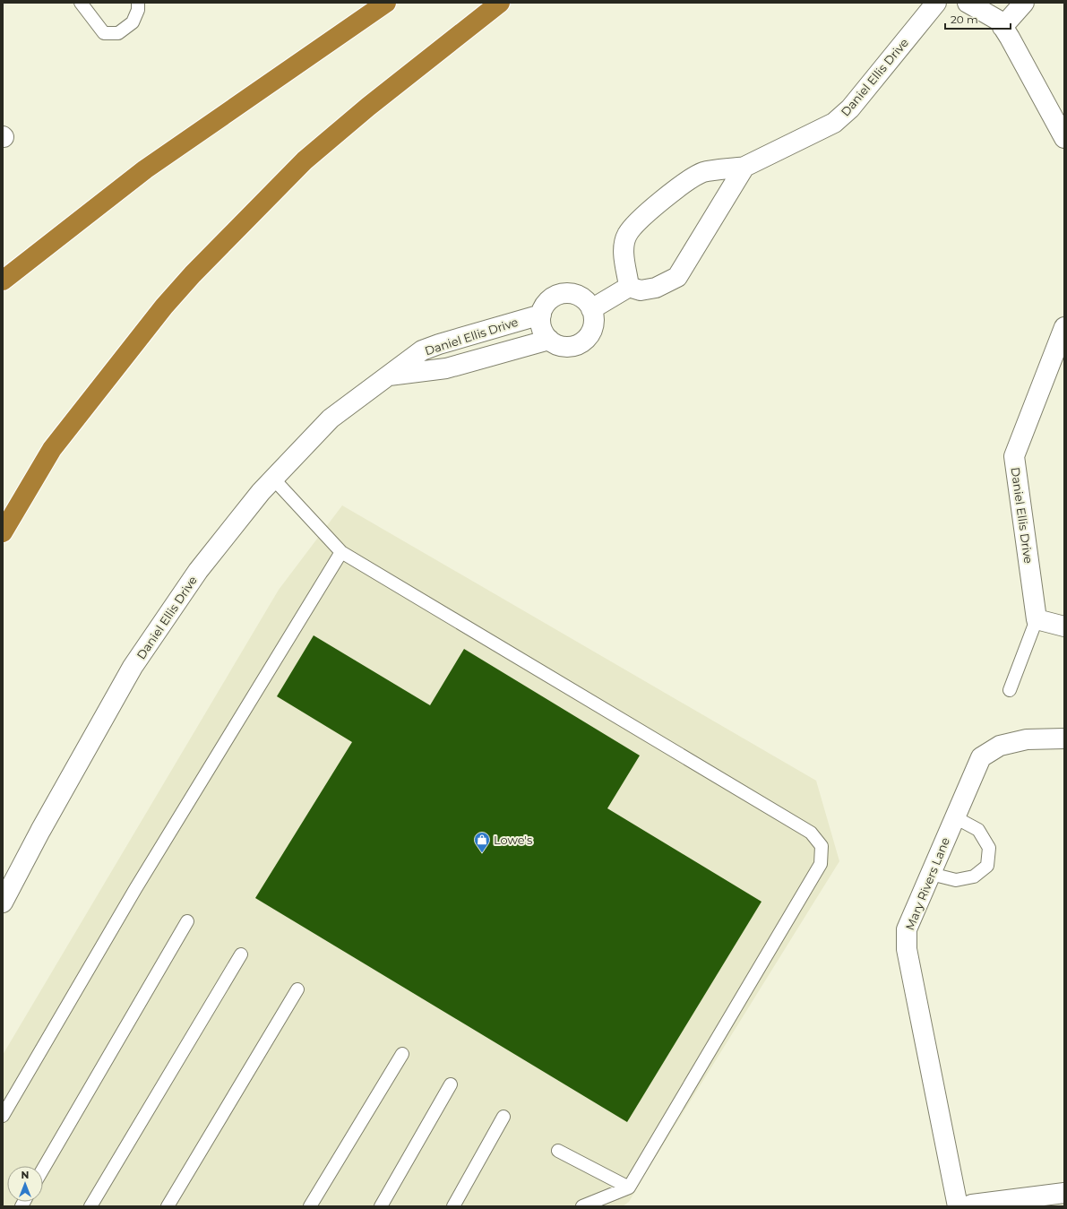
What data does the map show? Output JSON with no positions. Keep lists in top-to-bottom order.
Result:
{
  "streets": {
    "street": ["Daniel Ellis Drive", "Mary Rivers Lane"]
  },
  "places": {
    "shop": ["Lowe's"]
  },
  "scale_bar": "20 m",
  "north": "top"
}
